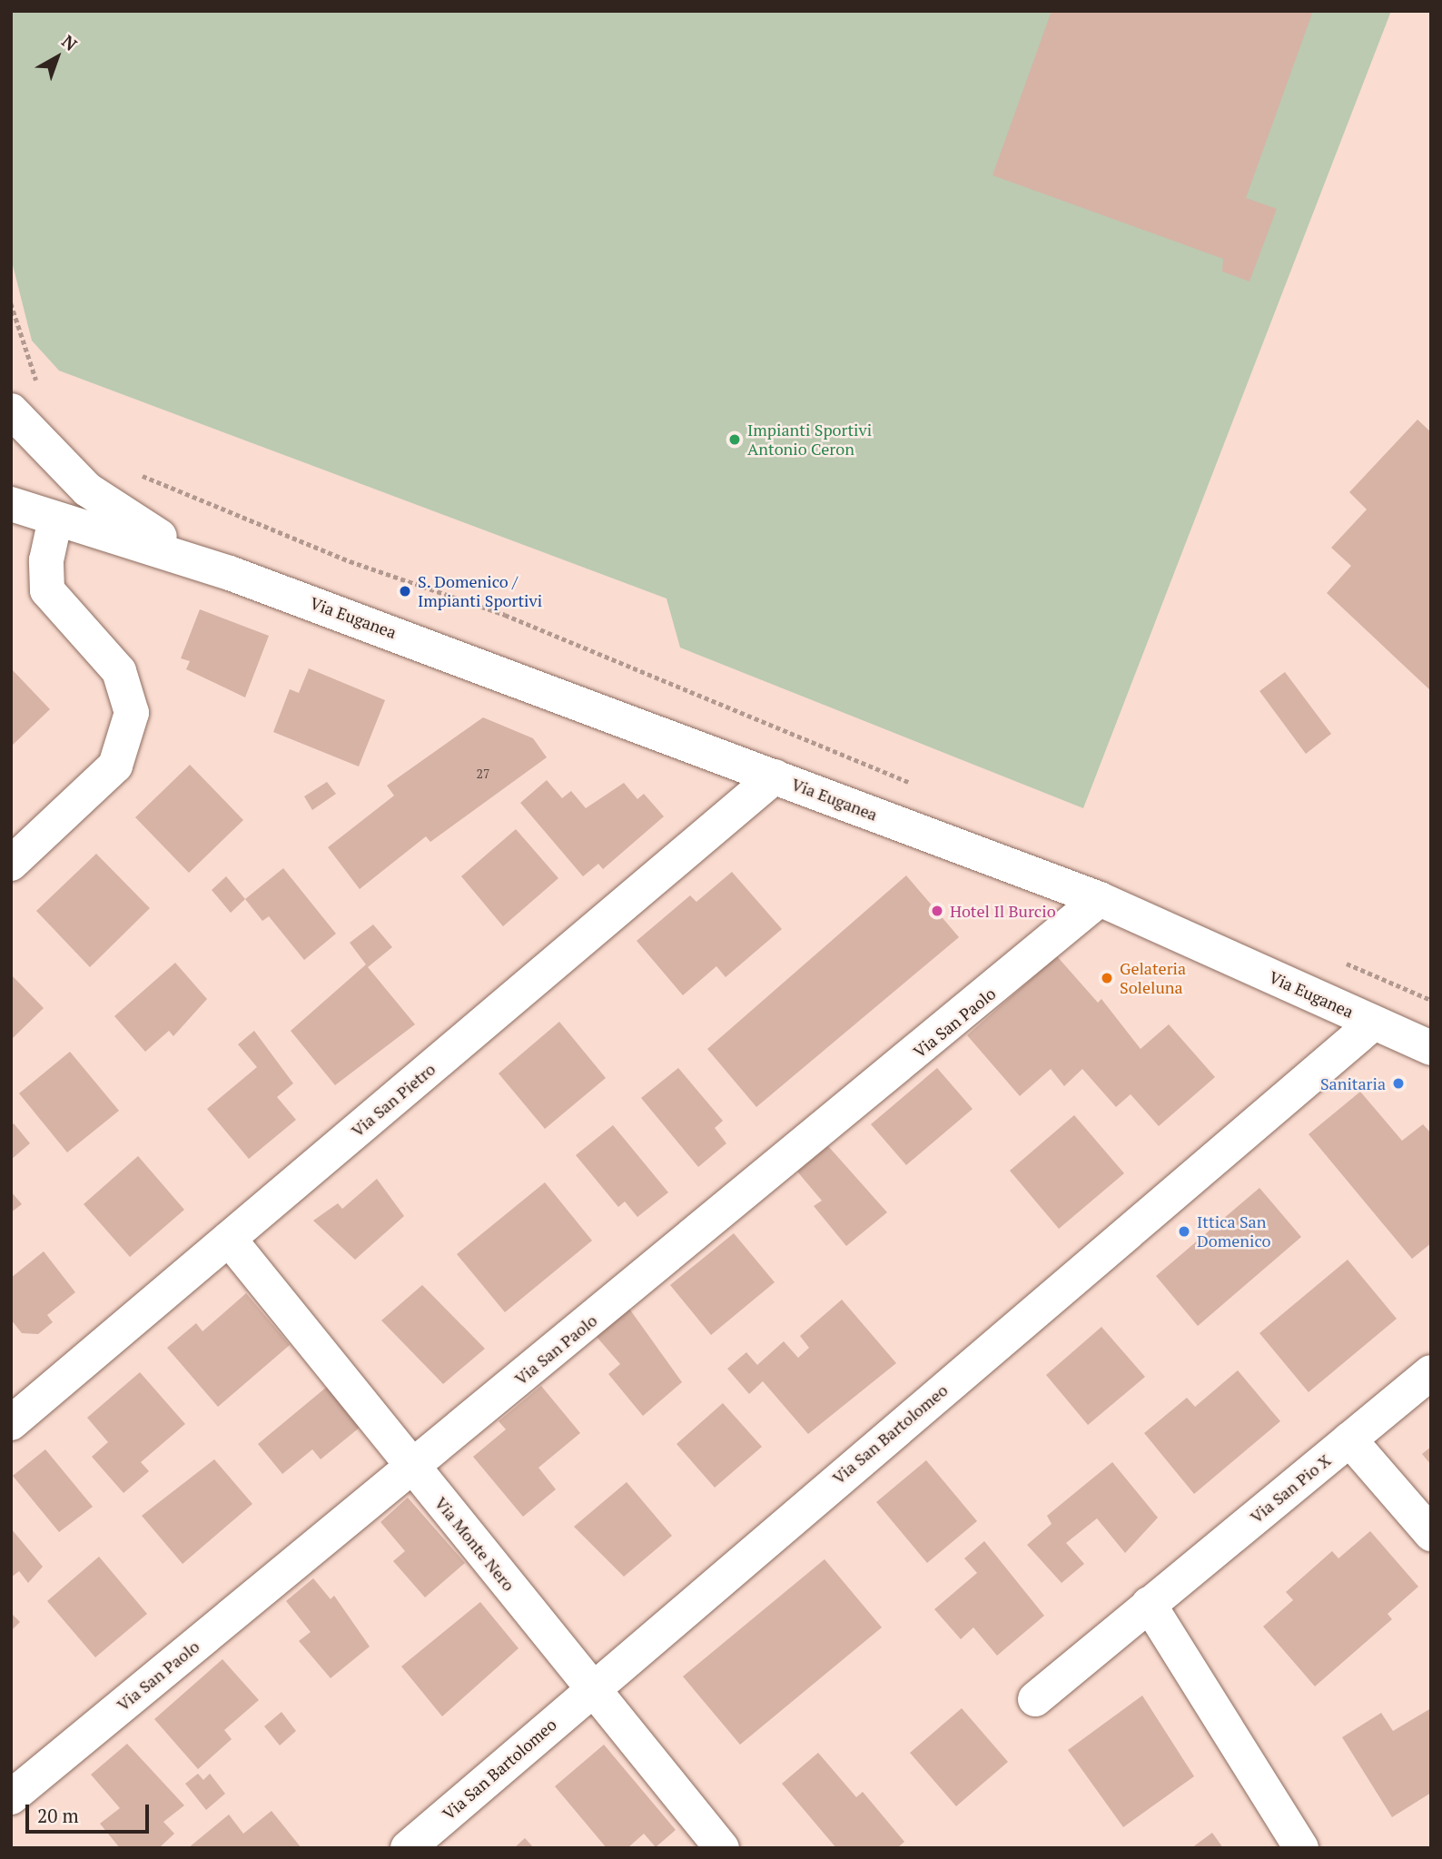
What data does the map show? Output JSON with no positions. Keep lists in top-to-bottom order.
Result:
{
  "streets": {
    "street": [
      "Via Euganea",
      "Via San Paolo",
      "Via San Pietro",
      "Via San Bartolomeo",
      "Via San Pio X",
      "Via Monte Nero"
    ]
  },
  "crossings": [
    ["Via Euganea", "Via San Paolo"],
    ["Via Euganea", "Via San Pietro"],
    ["Via Euganea", "Via San Bartolomeo"],
    ["Via San Paolo", "Via Monte Nero"],
    ["Via San Pietro", "Via Monte Nero"],
    ["Via San Bartolomeo", "Via Monte Nero"]
  ],
  "places": [
    "Impianti Sportivi Antonio Ceron",
    "S. Domenico / Impianti Sportivi",
    "Hotel Il Burcio",
    "Gelateria Soleluna",
    "Sanitaria",
    "Ittica San Domenico"
  ],
  "house_numbers": ["27"],
  "scale_bar": "20 m",
  "north": "top right"
}
